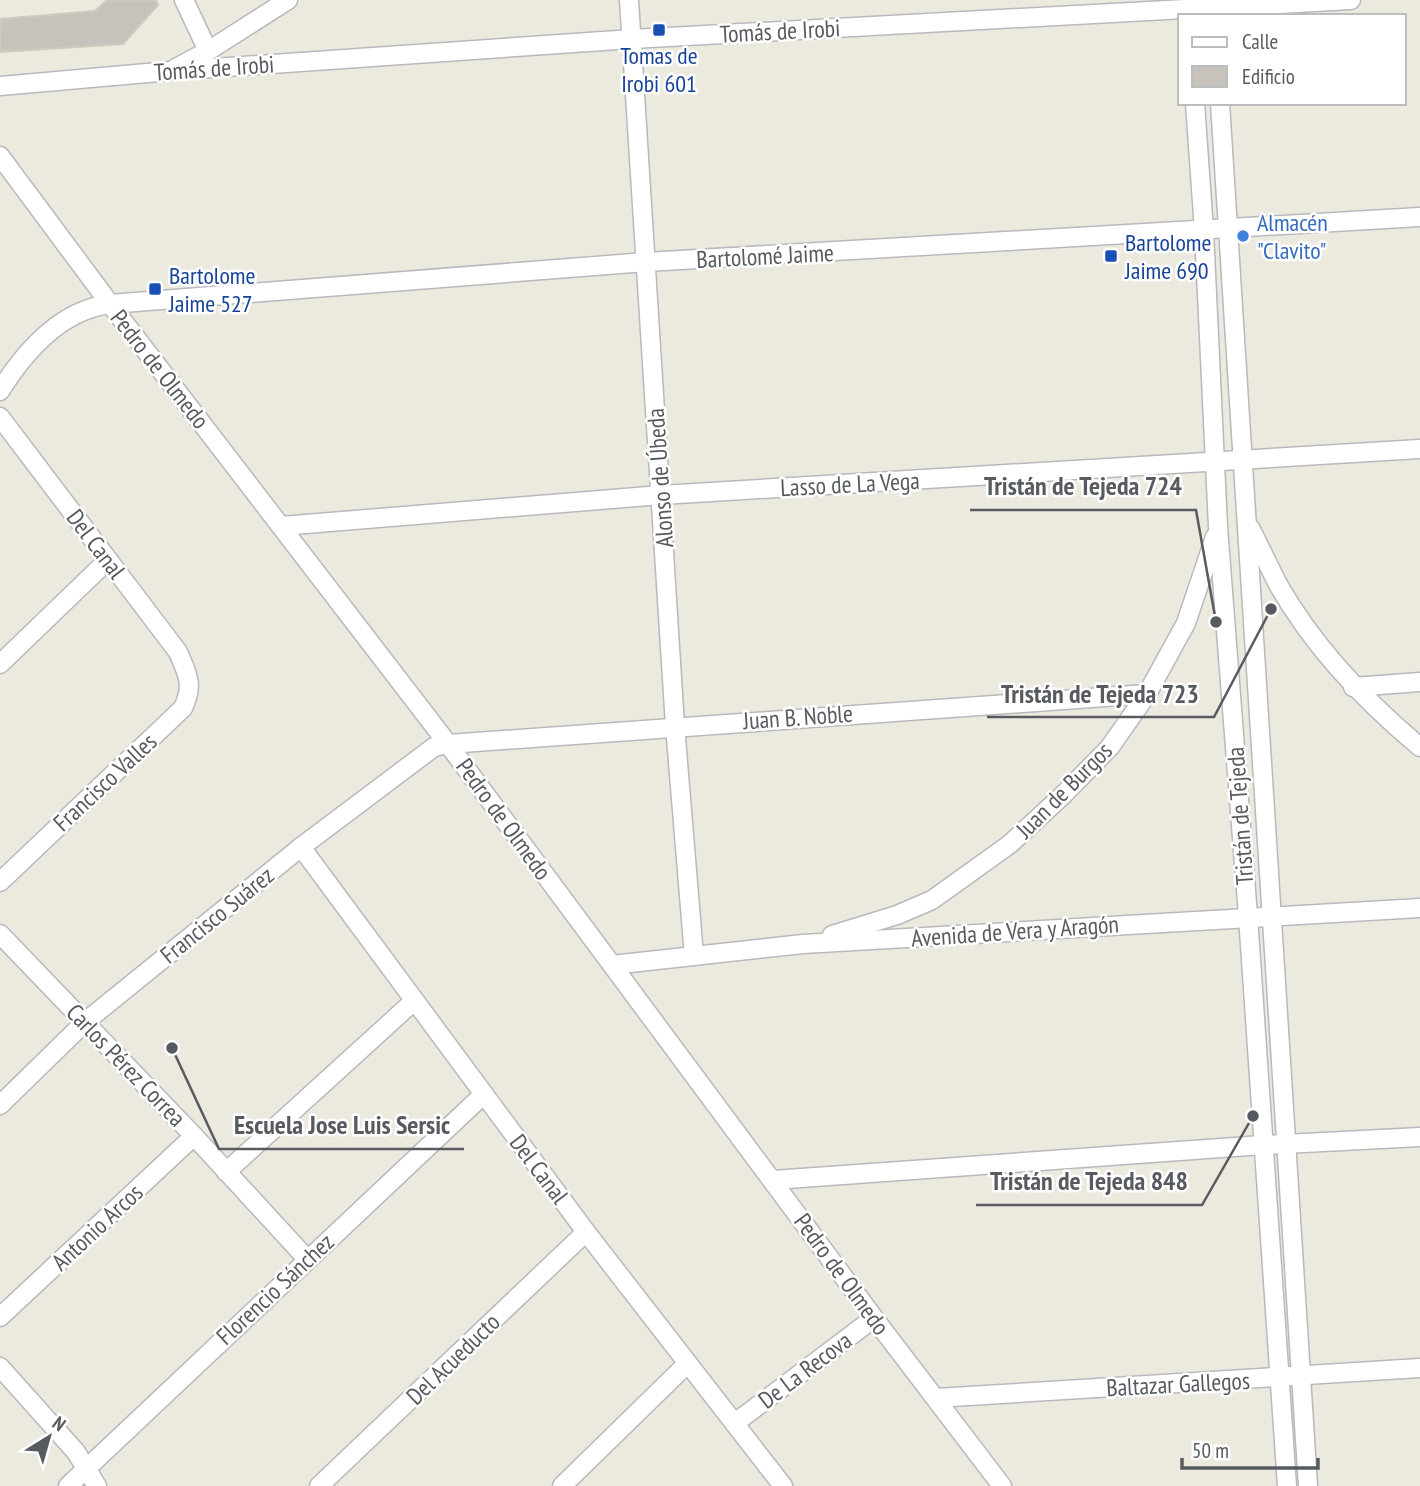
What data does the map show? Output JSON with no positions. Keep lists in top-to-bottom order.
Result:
{
  "streets": {
    "street": [
      "Tomás de Irobi",
      "Bartolomé Jaime",
      "Pedro de Olmedo",
      "Alonso de Úbeda",
      "Lasso de La Vega",
      "Del Canal",
      "Juan B. Noble",
      "Francisco Valles",
      "Juan de Burgos",
      "Tristán de Tejeda",
      "Francisco Suárez",
      "Avenida de Vera y Aragón",
      "Carlos Pérez Correa",
      "Antonio Arcos",
      "Florencio Sánchez",
      "Del Acueducto",
      "De La Recova",
      "Baltazar Gallegos"
    ]
  },
  "crossings": [
    ["Tomás de Irobi", "Alonso de Úbeda"],
    ["Bartolomé Jaime", "Pedro de Olmedo"],
    ["Bartolomé Jaime", "Alonso de Úbeda"],
    ["Bartolomé Jaime", "Tristán de Tejeda"],
    ["Pedro de Olmedo", "Lasso de La Vega"],
    ["Pedro de Olmedo", "Juan B. Noble"],
    ["Pedro de Olmedo", "Francisco Suárez"],
    ["Pedro de Olmedo", "Avenida de Vera y Aragón"],
    ["Pedro de Olmedo", "De La Recova"],
    ["Pedro de Olmedo", "Baltazar Gallegos"],
    ["Alonso de Úbeda", "Lasso de La Vega"],
    ["Alonso de Úbeda", "Juan B. Noble"],
    ["Alonso de Úbeda", "Avenida de Vera y Aragón"],
    ["Lasso de La Vega", "Tristán de Tejeda"],
    ["Del Canal", "Francisco Valles"],
    ["Del Canal", "Francisco Suárez"],
    ["Del Canal", "Florencio Sánchez"],
    ["Del Canal", "Del Acueducto"],
    ["Del Canal", "De La Recova"],
    ["Juan B. Noble", "Juan de Burgos"],
    ["Juan B. Noble", "Francisco Suárez"],
    ["Juan de Burgos", "Tristán de Tejeda"],
    ["Juan de Burgos", "Avenida de Vera y Aragón"],
    ["Tristán de Tejeda", "Avenida de Vera y Aragón"],
    ["Tristán de Tejeda", "Baltazar Gallegos"],
    ["Francisco Suárez", "Carlos Pérez Correa"],
    ["Carlos Pérez Correa", "Antonio Arcos"],
    ["Carlos Pérez Correa", "Florencio Sánchez"]
  ],
  "places": {
    "transit": ["Tomas de Irobi 601", "Bartolome Jaime 690", "Bartolome Jaime 527"],
    "other": [
      "Almacén \"Clavito\"",
      "Tristán de Tejeda 723",
      "Tristán de Tejeda 724",
      "Escuela Jose Luis Sersic",
      "Tristán de Tejeda 848"
    ]
  },
  "legend": ["Calle", "Edificio"],
  "scale_bar": "50 m",
  "north": "top right"
}
